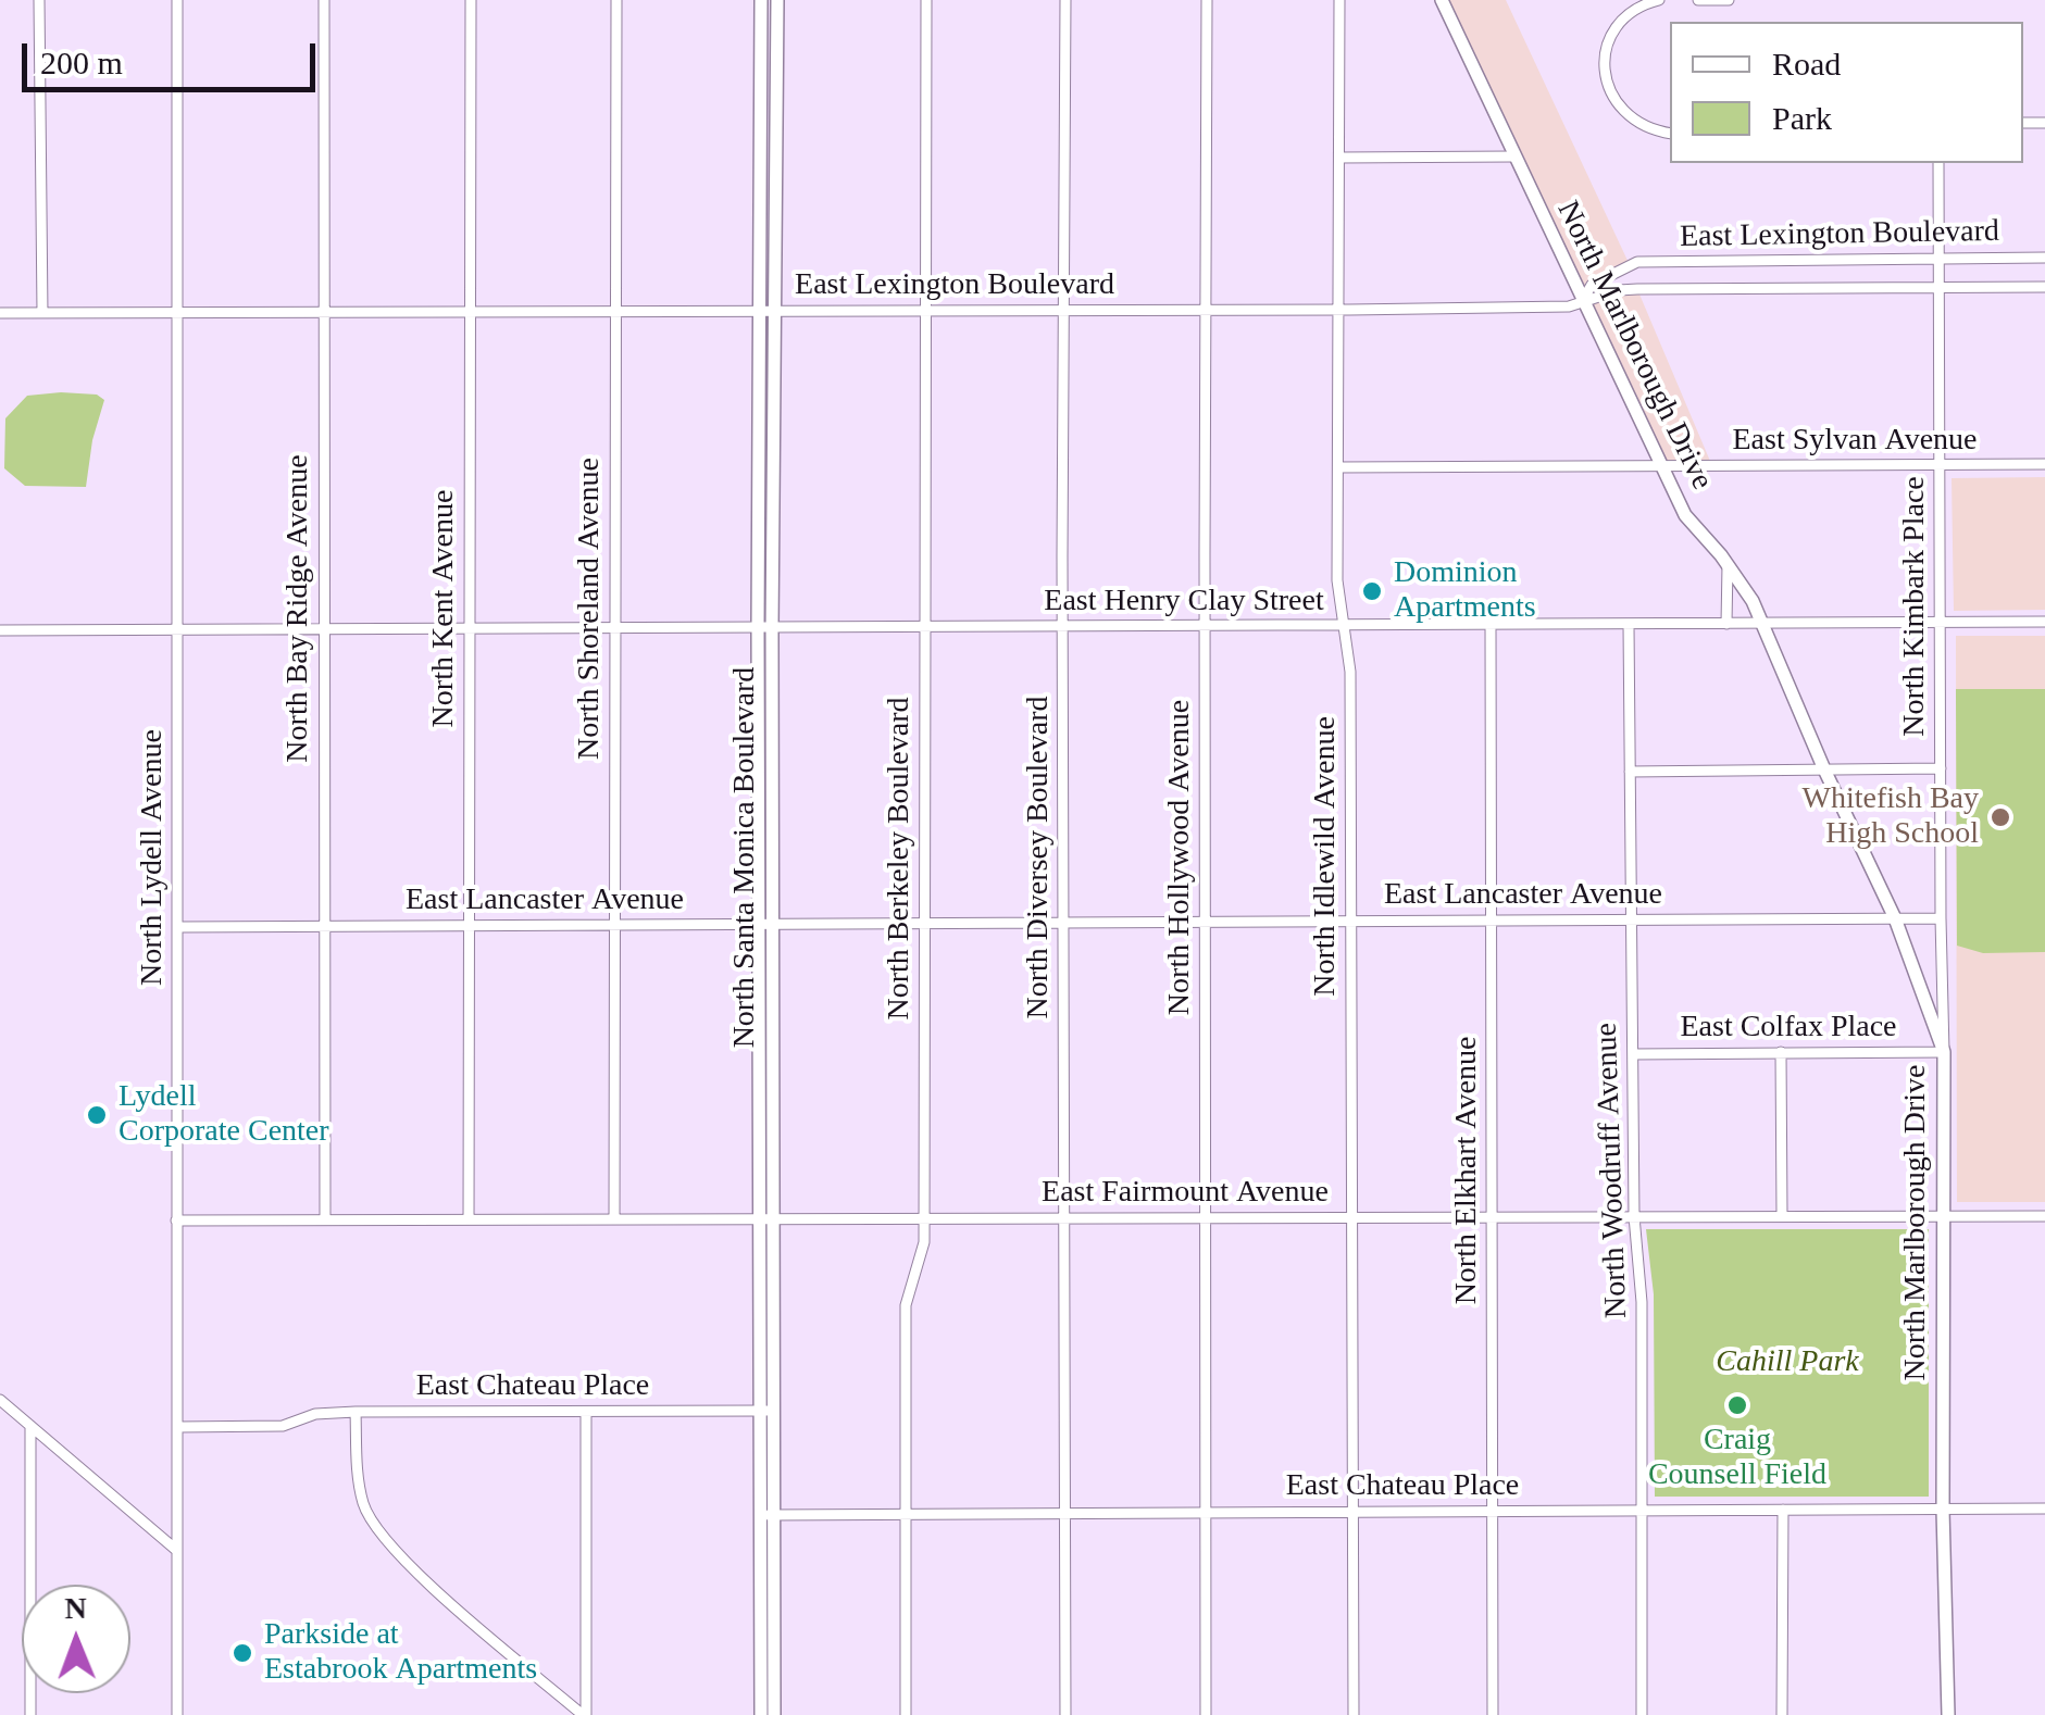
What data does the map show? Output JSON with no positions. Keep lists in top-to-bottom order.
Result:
{
  "streets": {
    "street": [
      "East Lexington Boulevard",
      "North Marlborough Drive",
      "East Sylvan Avenue",
      "East Henry Clay Street",
      "North Kimbark Place",
      "North Bay Ridge Avenue",
      "North Kent Avenue",
      "North Shoreland Avenue",
      "North Idlewild Avenue",
      "North Lydell Avenue",
      "North Santa Monica Boulevard",
      "North Diversey Boulevard",
      "North Hollywood Avenue",
      "North Berkeley Boulevard",
      "East Lancaster Avenue",
      "East Colfax Place",
      "North Elkhart Avenue",
      "North Woodruff Avenue",
      "East Fairmount Avenue",
      "East Chateau Place"
    ]
  },
  "crossings": [
    ["East Lexington Boulevard", "North Marlborough Drive"],
    ["East Lexington Boulevard", "North Kimbark Place"],
    ["East Lexington Boulevard", "North Bay Ridge Avenue"],
    ["East Lexington Boulevard", "North Kent Avenue"],
    ["East Lexington Boulevard", "North Shoreland Avenue"],
    ["East Lexington Boulevard", "North Idlewild Avenue"],
    ["East Lexington Boulevard", "North Lydell Avenue"],
    ["East Lexington Boulevard", "North Santa Monica Boulevard"],
    ["East Lexington Boulevard", "North Diversey Boulevard"],
    ["East Lexington Boulevard", "North Hollywood Avenue"],
    ["East Lexington Boulevard", "North Berkeley Boulevard"],
    ["North Marlborough Drive", "East Sylvan Avenue"],
    ["North Marlborough Drive", "East Henry Clay Street"],
    ["North Marlborough Drive", "North Kimbark Place"],
    ["North Marlborough Drive", "East Lancaster Avenue"],
    ["North Marlborough Drive", "East Colfax Place"],
    ["North Marlborough Drive", "East Fairmount Avenue"],
    ["North Marlborough Drive", "East Chateau Place"],
    ["East Sylvan Avenue", "North Kimbark Place"],
    ["East Sylvan Avenue", "North Idlewild Avenue"],
    ["East Henry Clay Street", "North Kimbark Place"],
    ["East Henry Clay Street", "North Bay Ridge Avenue"],
    ["East Henry Clay Street", "North Kent Avenue"],
    ["East Henry Clay Street", "North Shoreland Avenue"],
    ["East Henry Clay Street", "North Idlewild Avenue"],
    ["East Henry Clay Street", "North Lydell Avenue"],
    ["East Henry Clay Street", "North Santa Monica Boulevard"],
    ["East Henry Clay Street", "North Diversey Boulevard"],
    ["East Henry Clay Street", "North Hollywood Avenue"],
    ["East Henry Clay Street", "North Berkeley Boulevard"],
    ["East Henry Clay Street", "North Elkhart Avenue"],
    ["East Henry Clay Street", "North Woodruff Avenue"],
    ["North Kimbark Place", "East Lancaster Avenue"],
    ["North Kimbark Place", "East Colfax Place"],
    ["North Bay Ridge Avenue", "East Lancaster Avenue"],
    ["North Bay Ridge Avenue", "East Fairmount Avenue"],
    ["North Kent Avenue", "East Lancaster Avenue"],
    ["North Kent Avenue", "East Fairmount Avenue"],
    ["North Shoreland Avenue", "East Lancaster Avenue"],
    ["North Shoreland Avenue", "East Fairmount Avenue"],
    ["North Idlewild Avenue", "East Lancaster Avenue"],
    ["North Idlewild Avenue", "East Fairmount Avenue"],
    ["North Idlewild Avenue", "East Chateau Place"],
    ["North Lydell Avenue", "East Lancaster Avenue"],
    ["North Lydell Avenue", "East Fairmount Avenue"],
    ["North Lydell Avenue", "East Chateau Place"],
    ["North Santa Monica Boulevard", "East Lancaster Avenue"],
    ["North Santa Monica Boulevard", "East Fairmount Avenue"],
    ["North Santa Monica Boulevard", "East Chateau Place"],
    ["North Diversey Boulevard", "East Lancaster Avenue"],
    ["North Diversey Boulevard", "East Fairmount Avenue"],
    ["North Diversey Boulevard", "East Chateau Place"],
    ["North Hollywood Avenue", "East Lancaster Avenue"],
    ["North Hollywood Avenue", "East Fairmount Avenue"],
    ["North Hollywood Avenue", "East Chateau Place"],
    ["North Berkeley Boulevard", "East Lancaster Avenue"],
    ["North Berkeley Boulevard", "East Fairmount Avenue"],
    ["North Berkeley Boulevard", "East Chateau Place"],
    ["East Lancaster Avenue", "North Elkhart Avenue"],
    ["East Lancaster Avenue", "North Woodruff Avenue"],
    ["East Colfax Place", "North Woodruff Avenue"],
    ["North Elkhart Avenue", "East Fairmount Avenue"],
    ["North Elkhart Avenue", "East Chateau Place"],
    ["North Woodruff Avenue", "East Fairmount Avenue"],
    ["North Woodruff Avenue", "East Chateau Place"]
  ],
  "parks": ["Cahill Park"],
  "places": [
    "Dominion Apartments",
    "Whitefish Bay High School",
    "Lydell Corporate Center",
    "Craig Counsell Field",
    "Parkside at Estabrook Apartments"
  ],
  "legend": ["Road", "Park"],
  "scale_bar": "200 m",
  "north": "top"
}
